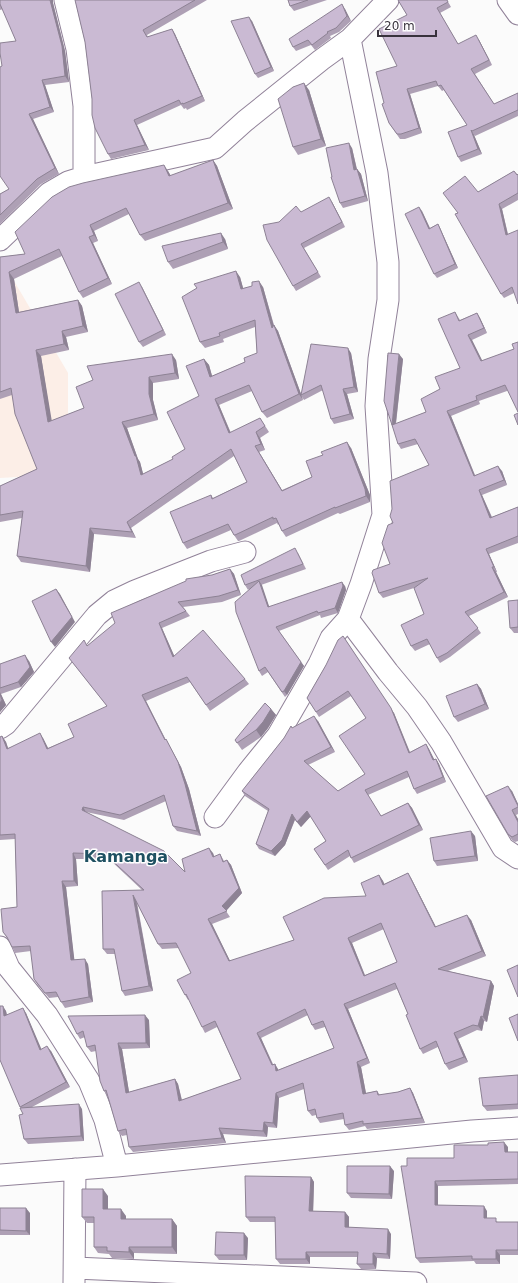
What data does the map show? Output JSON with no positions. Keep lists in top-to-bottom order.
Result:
{
  "districts": ["Kamanga"],
  "scale_bar": "20 m"
}
